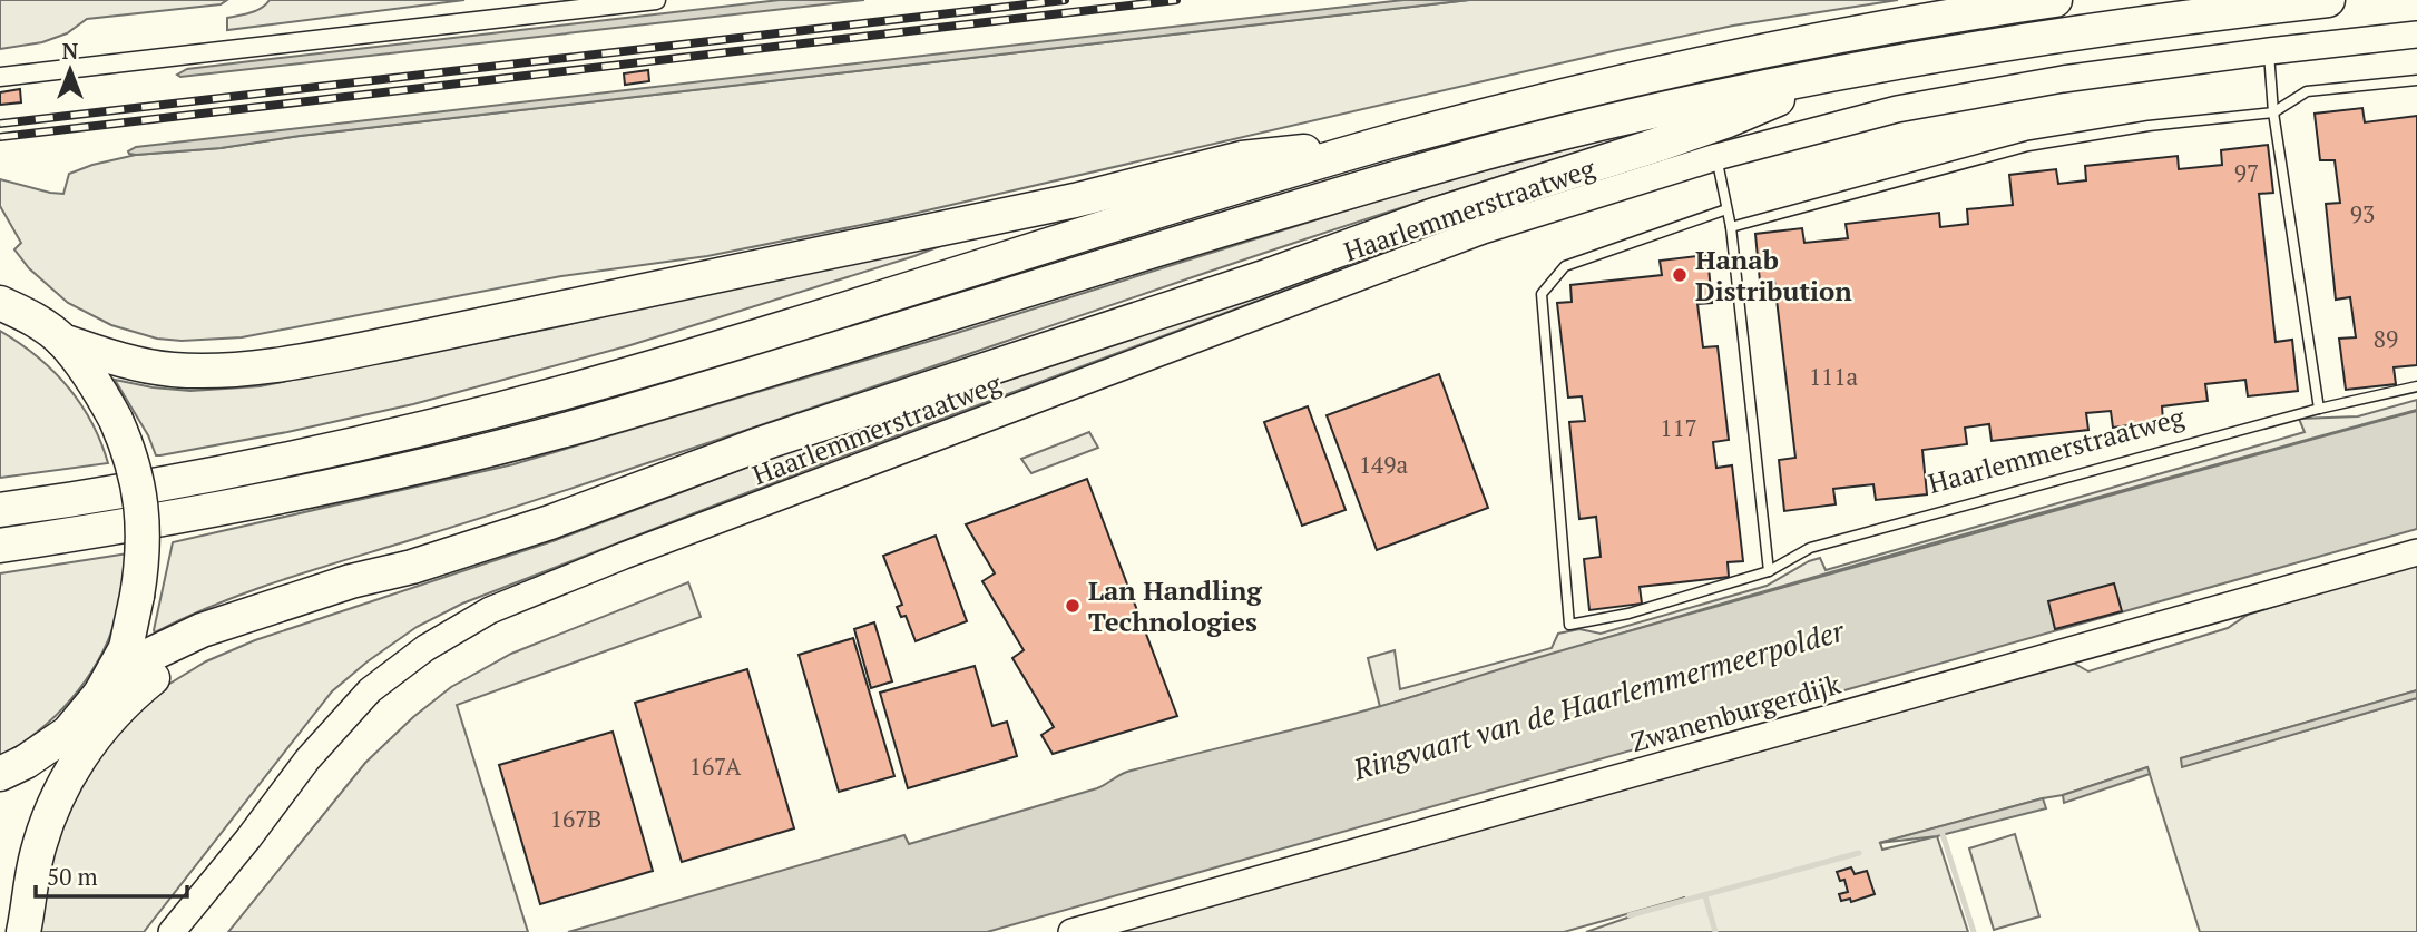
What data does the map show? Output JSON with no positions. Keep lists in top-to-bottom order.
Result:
{
  "streets": {
    "main road": ["Haarlemmerstraatweg", "Zwanenburgerdijk"]
  },
  "water": ["Ringvaart van de Haarlemmermeerpolder"],
  "places": ["Hanab Distribution", "Lan Handling Technologies"],
  "house_numbers": [
    "97",
    "93",
    "89",
    "111a",
    "117",
    "149a",
    "167A",
    "167B"
  ],
  "scale_bar": "50 m",
  "north": "top"
}
